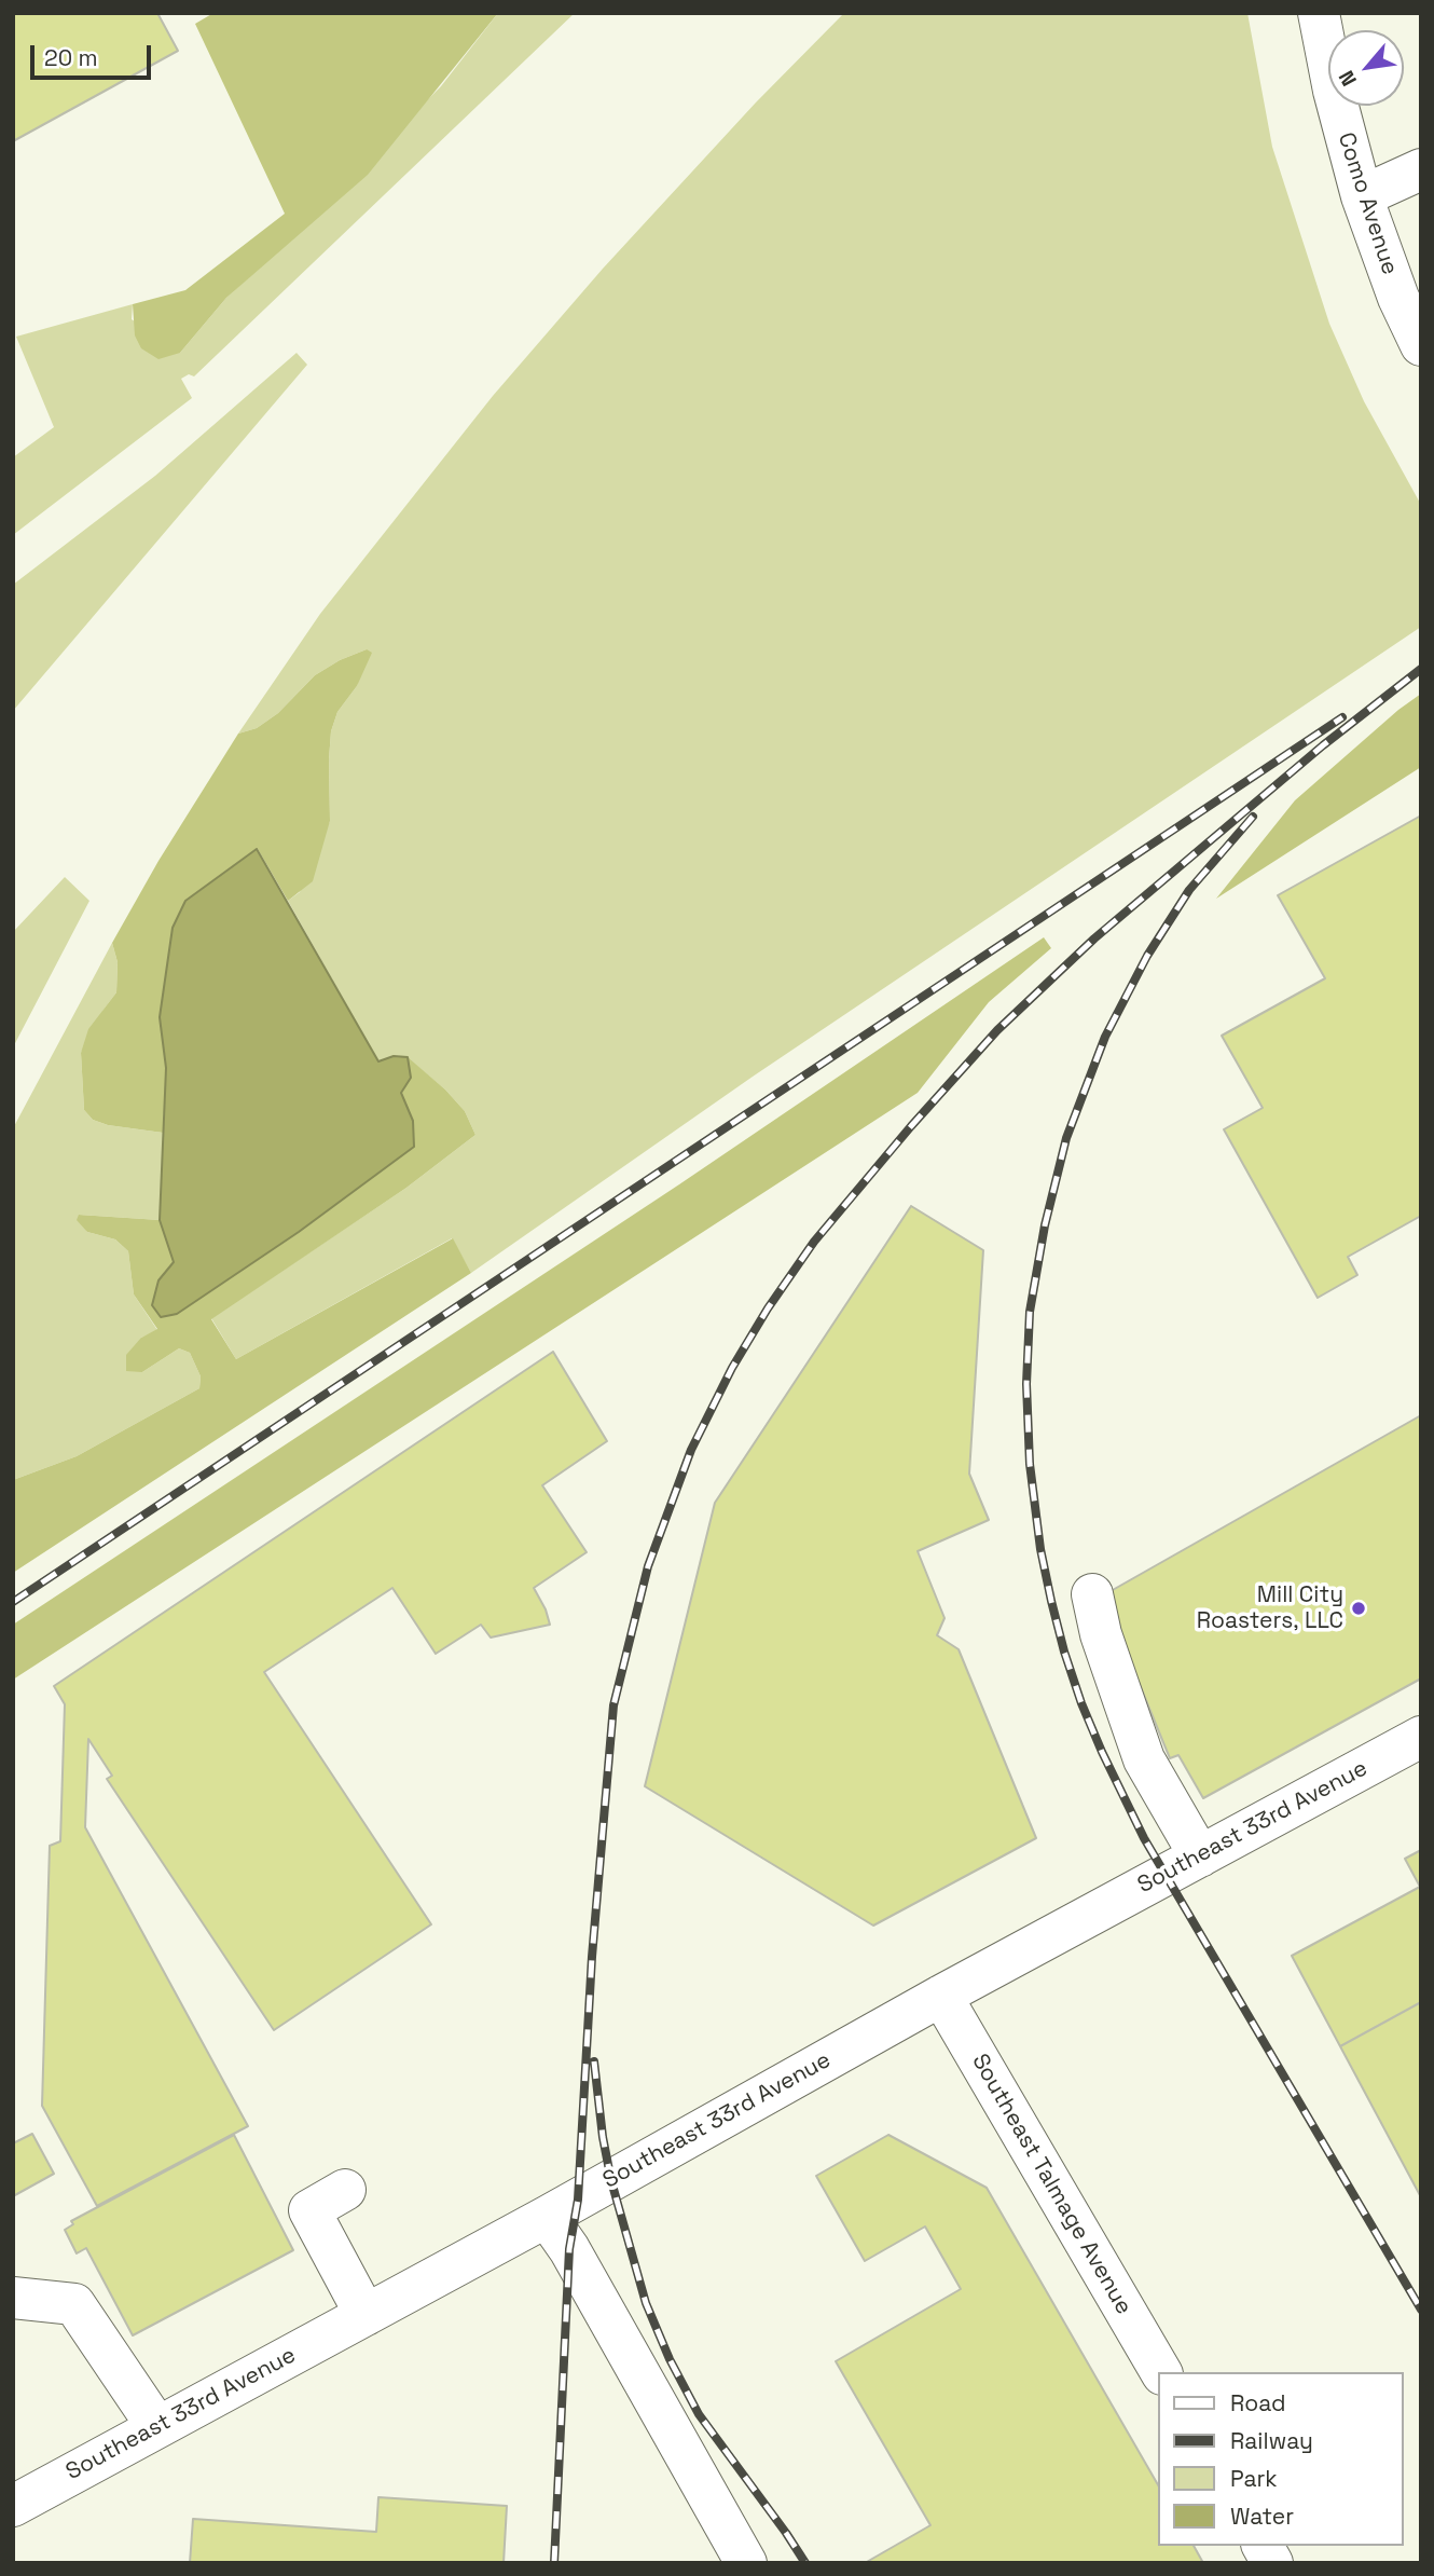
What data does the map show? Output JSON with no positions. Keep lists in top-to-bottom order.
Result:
{
  "streets": {
    "street": ["Como Avenue", "Southeast 33rd Avenue", "Southeast Talmage Avenue"]
  },
  "crossings": [
    ["Southeast 33rd Avenue", "Southeast Talmage Avenue"]
  ],
  "places": ["Mill City Roasters, LLC"],
  "legend": [
    "Road",
    "Railway",
    "Park",
    "Water"
  ],
  "scale_bar": "20 m",
  "north": "bottom left"
}
